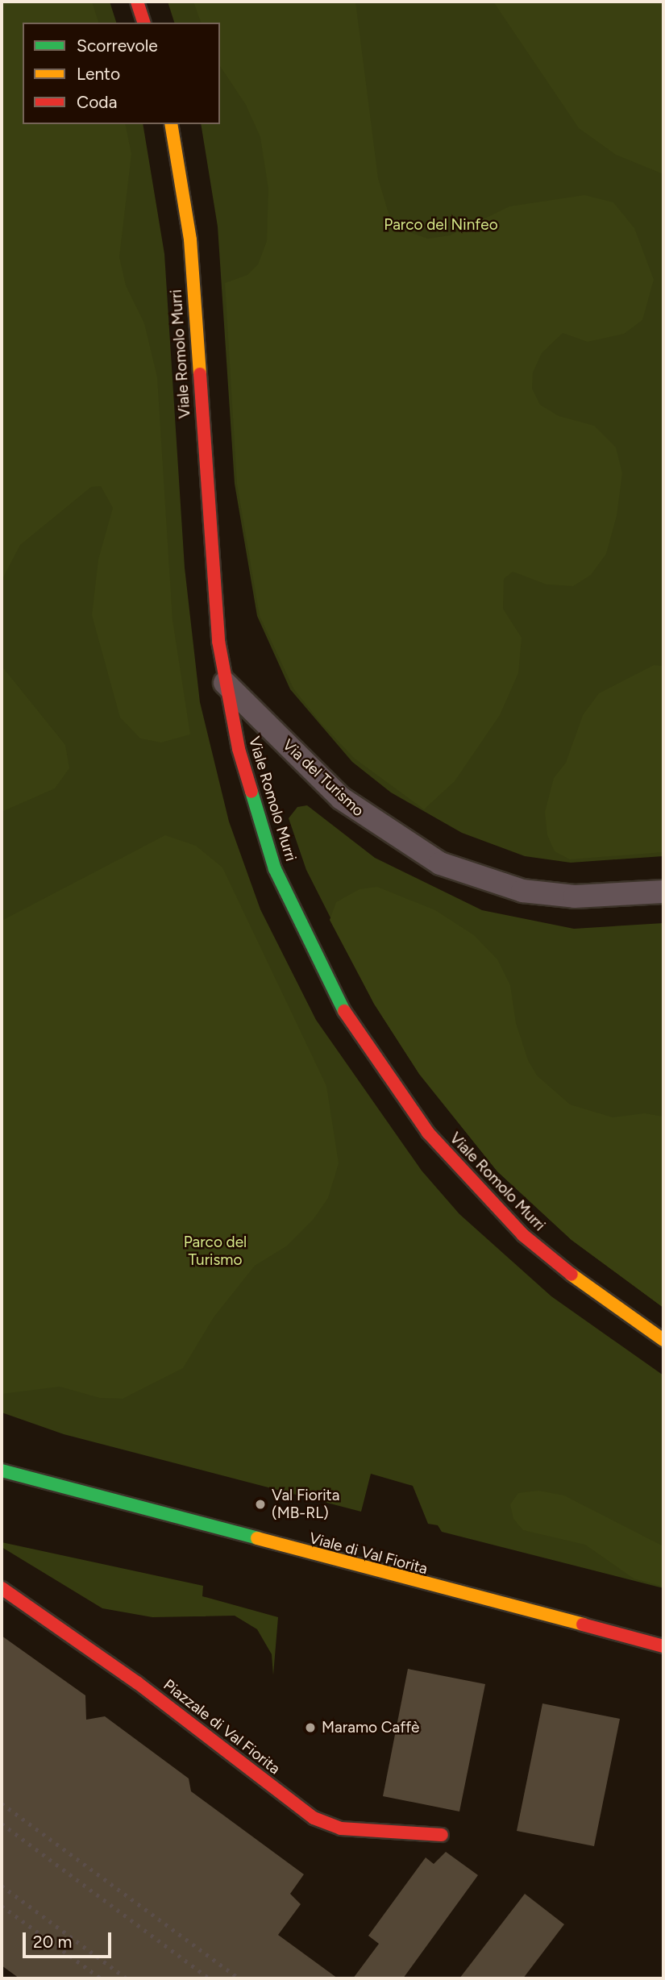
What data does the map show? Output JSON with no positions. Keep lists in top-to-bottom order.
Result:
{
  "streets": {
    "street": [
      "Viale Romolo Murri",
      "Via del Turismo",
      "Viale di Val Fiorita",
      "Piazzale di Val Fiorita"
    ]
  },
  "crossings": [
    ["Viale Romolo Murri", "Via del Turismo"]
  ],
  "parks": ["Parco del Ninfeo", "Parco del Turismo"],
  "places": ["Val Fiorita (MB-RL)", "Maramo Caffè"],
  "legend": ["Scorrevole", "Lento", "Coda"],
  "scale_bar": "20 m"
}
